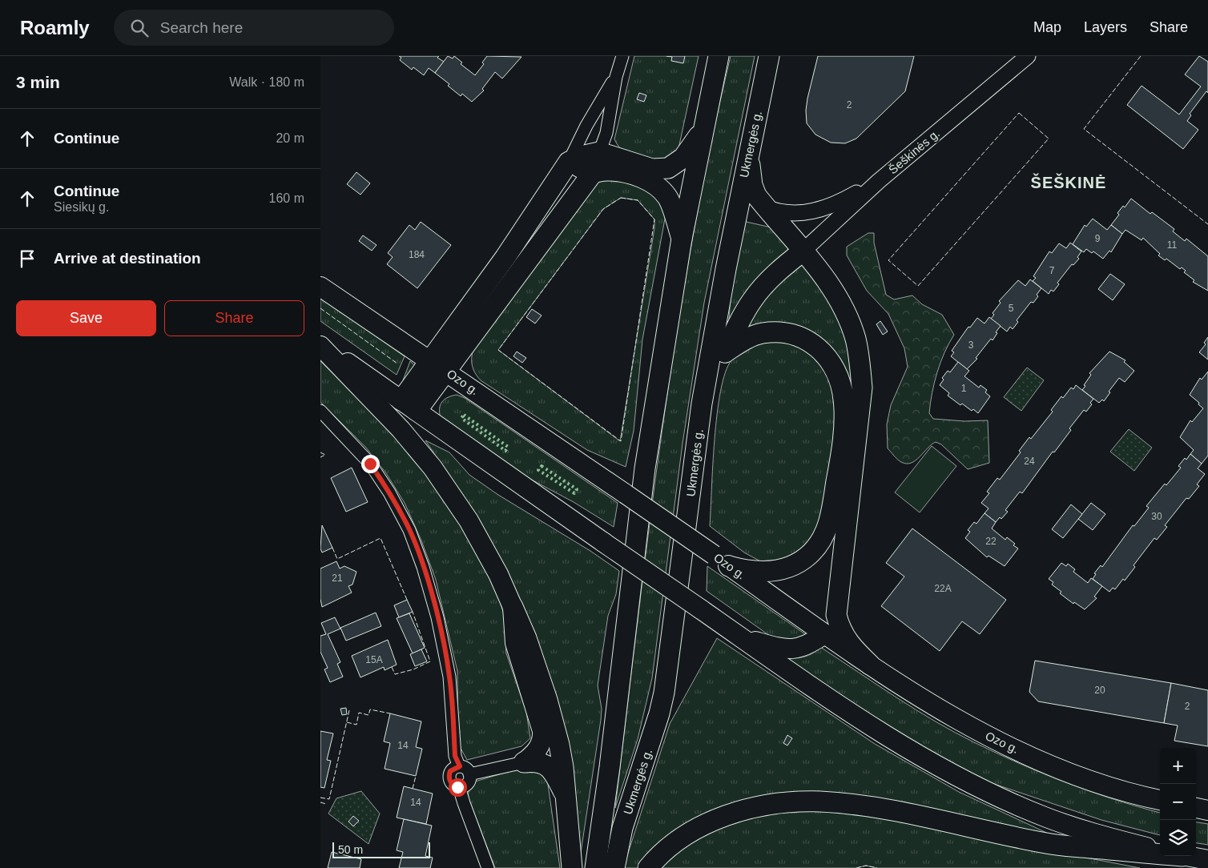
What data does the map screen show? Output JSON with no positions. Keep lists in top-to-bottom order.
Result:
{
  "streets": {
    "highway": ["Ukmergės g."],
    "main road": ["Ozo g."],
    "street": ["Šeškinės g."]
  },
  "districts": ["ŠEŠKINĖ"],
  "house_numbers": [
    "2",
    "9",
    "11",
    "184",
    "7",
    "5",
    "3",
    "1",
    "24",
    "30",
    "22",
    "21",
    "22A",
    "15A",
    "20",
    "2",
    "14",
    "14"
  ],
  "scale_bar": "50 m",
  "page": {
    "header": "Roamly",
    "search": "Search here",
    "nav": ["Map", "Layers", "Share"],
    "heading": ["3 min", "Walk · 180 m"],
    "list": [
      ["Continue", "20 m"],
      ["Continue", "Siesikų g.", "160 m"],
      "Arrive at destination"
    ],
    "buttons": ["Save", "Share"],
    "map_buttons": ["+", "−"],
    "scale": "50 m"
  }
}
